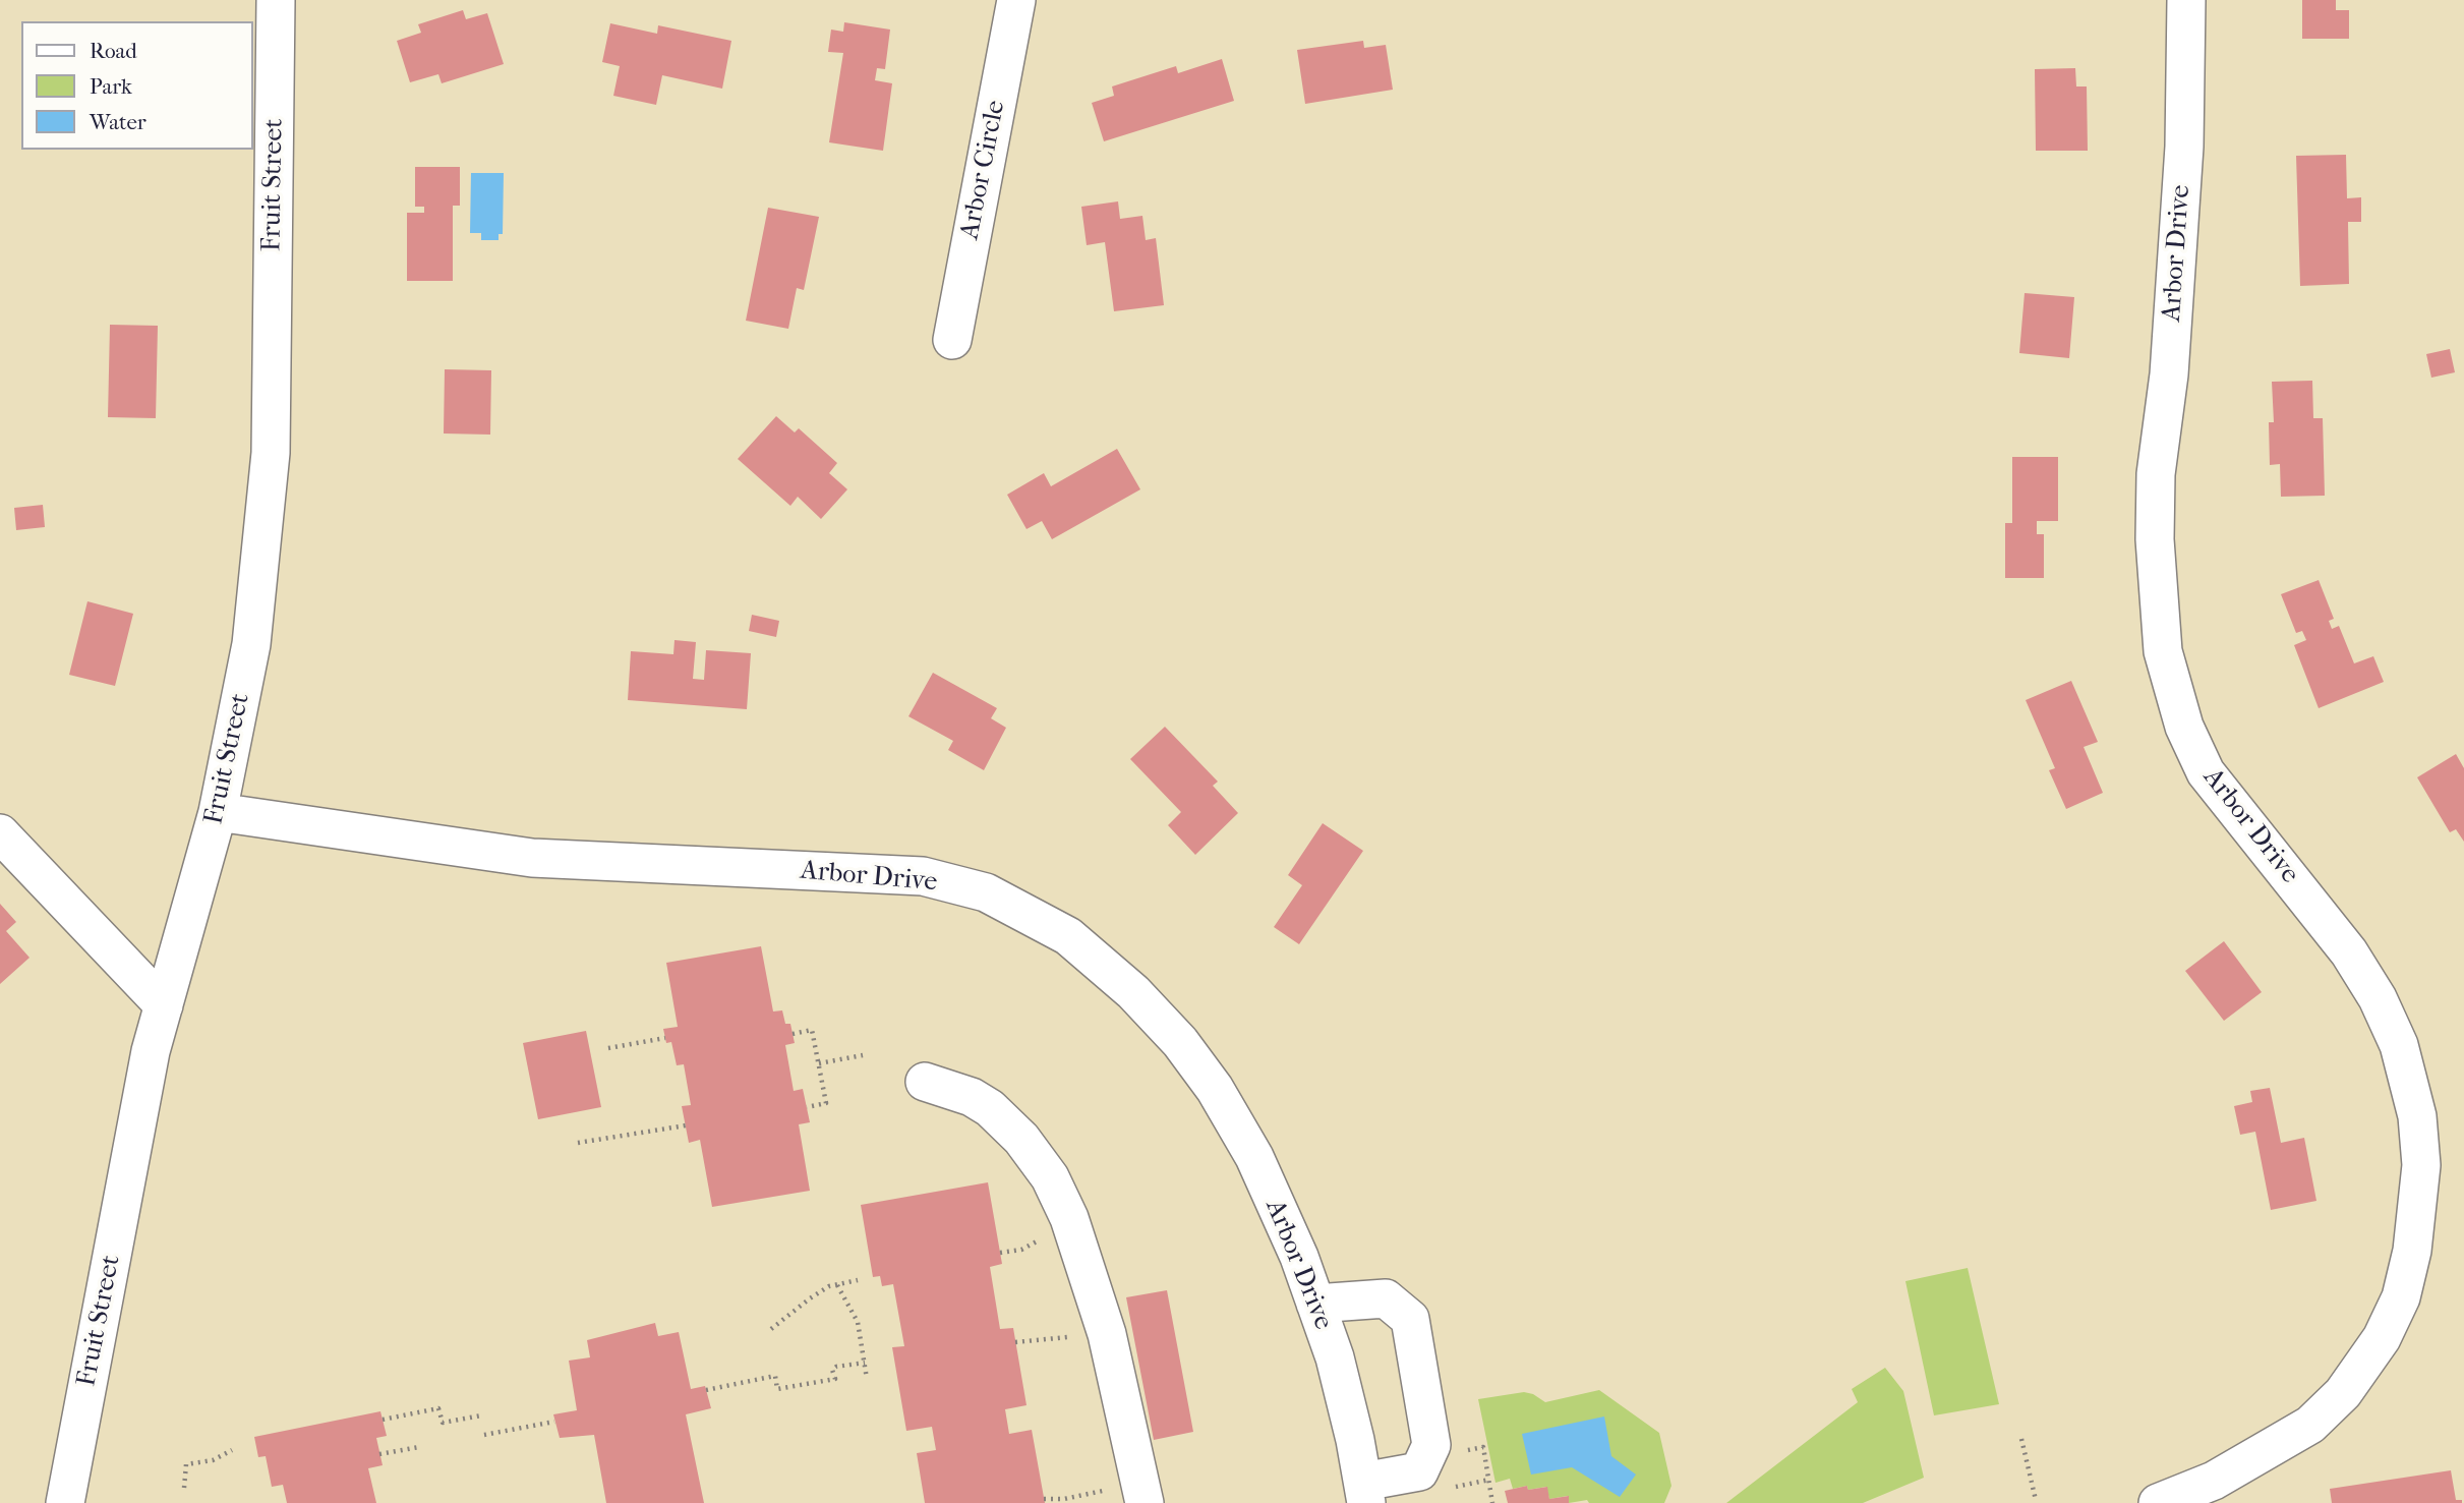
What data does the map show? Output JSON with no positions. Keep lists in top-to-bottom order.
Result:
{
  "streets": {
    "street": ["Arbor Circle", "Fruit Street", "Arbor Drive"]
  },
  "crossings": [
    ["Fruit Street", "Arbor Drive"]
  ],
  "legend": ["Road", "Park", "Water"]
}
